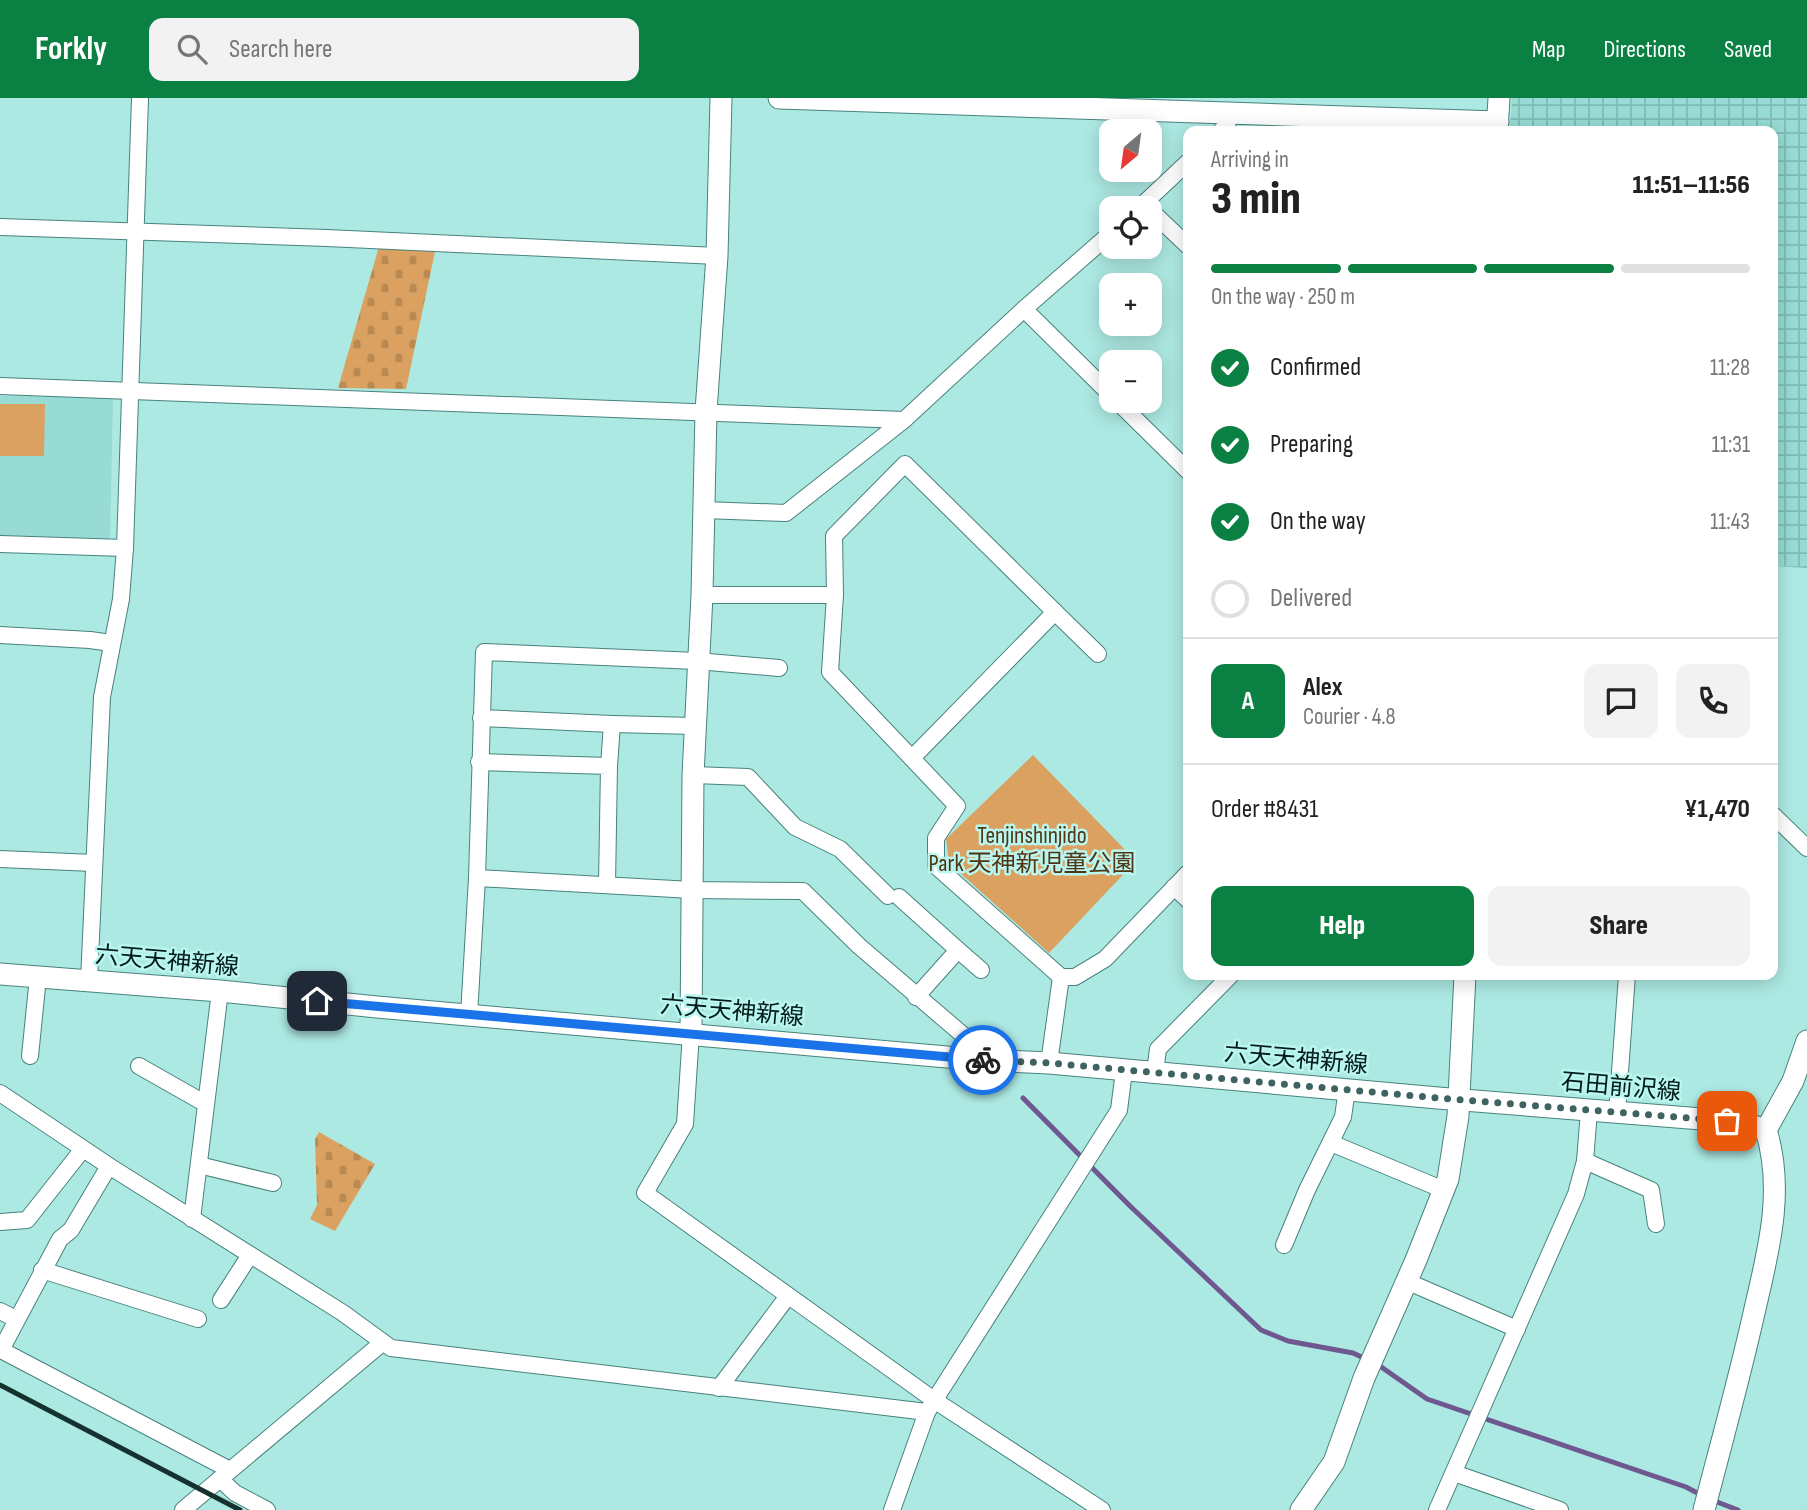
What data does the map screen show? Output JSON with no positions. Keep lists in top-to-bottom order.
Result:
{
  "streets": {
    "main road": ["六天天神新線", "石田前沢線"]
  },
  "crossings": [
    ["六天天神新線", "石田前沢線"]
  ],
  "parks": ["Tenjinshinjido Park 天神新児童公園"],
  "north": "bottom left",
  "page": {
    "header": "Forkly",
    "search": "Search here",
    "nav": ["Map", "Directions", "Saved"],
    "map_buttons": ["+", "−"],
    "heading": ["3 min", "Arriving in", "11:51–11:56"],
    "panel": [
      "Alex",
      "Courier · 4.8",
      "Order #8431",
      "¥1,470"
    ],
    "bar": "On the way · 250 m",
    "list": [
      ["Confirmed", "11:28"],
      ["Preparing", "11:31"],
      ["On the way", "11:43"],
      "Delivered"
    ],
    "round": "A",
    "buttons": ["Help", "Share"]
  }
}
